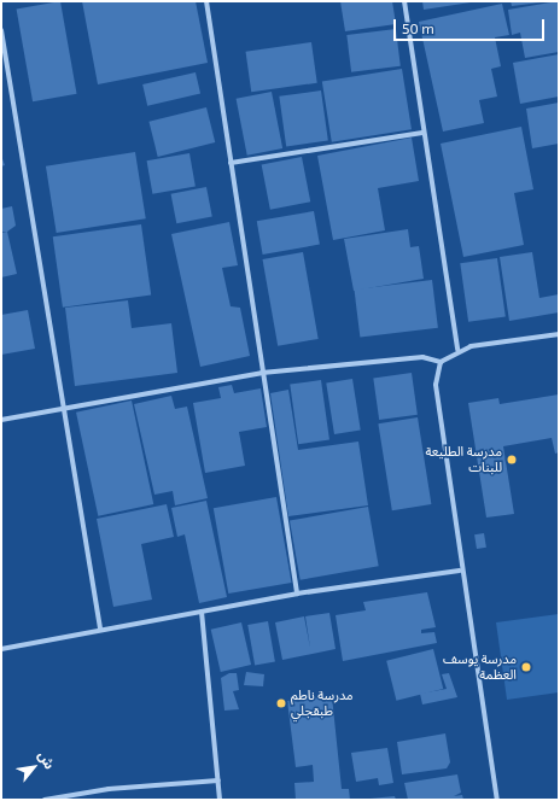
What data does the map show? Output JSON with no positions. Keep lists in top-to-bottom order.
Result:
{
  "places": ["مدرسة الطليعة للبنات", "مدرسة يوسف العظمة", "مدرسة ناطم طبقجلي"],
  "scale_bar": "50 m",
  "north": "top right"
}
